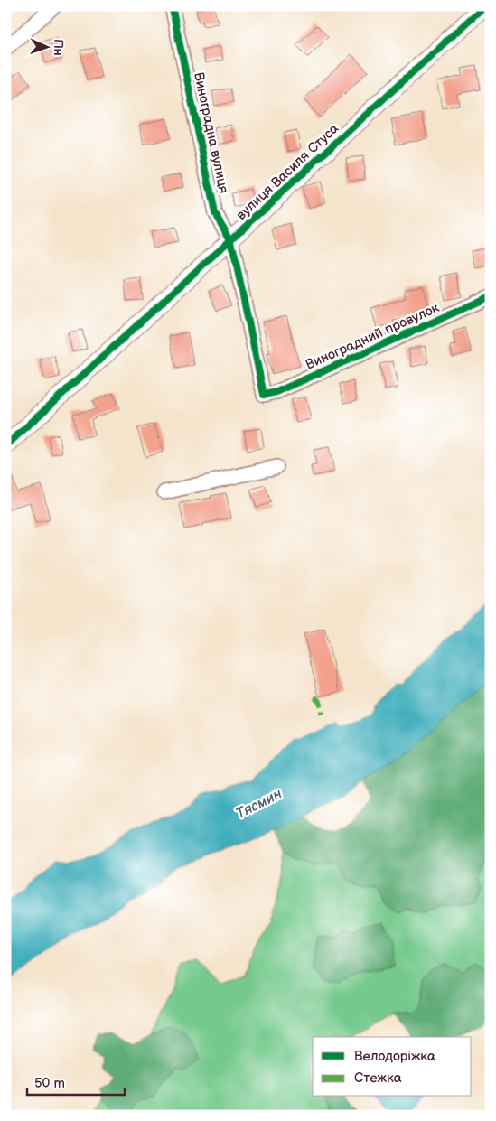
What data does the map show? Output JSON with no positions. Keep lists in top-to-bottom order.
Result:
{
  "streets": {
    "street": ["Виноградна вулиця", "вулиця Василя Стуса", "Виноградний провулок"]
  },
  "crossings": [
    ["Виноградна вулиця", "вулиця Василя Стуса"],
    ["Виноградна вулиця", "Виноградний провулок"]
  ],
  "water": ["Тясмин"],
  "legend": ["Велодоріжка", "Стежка"],
  "scale_bar": "50 m",
  "north": "right"
}
